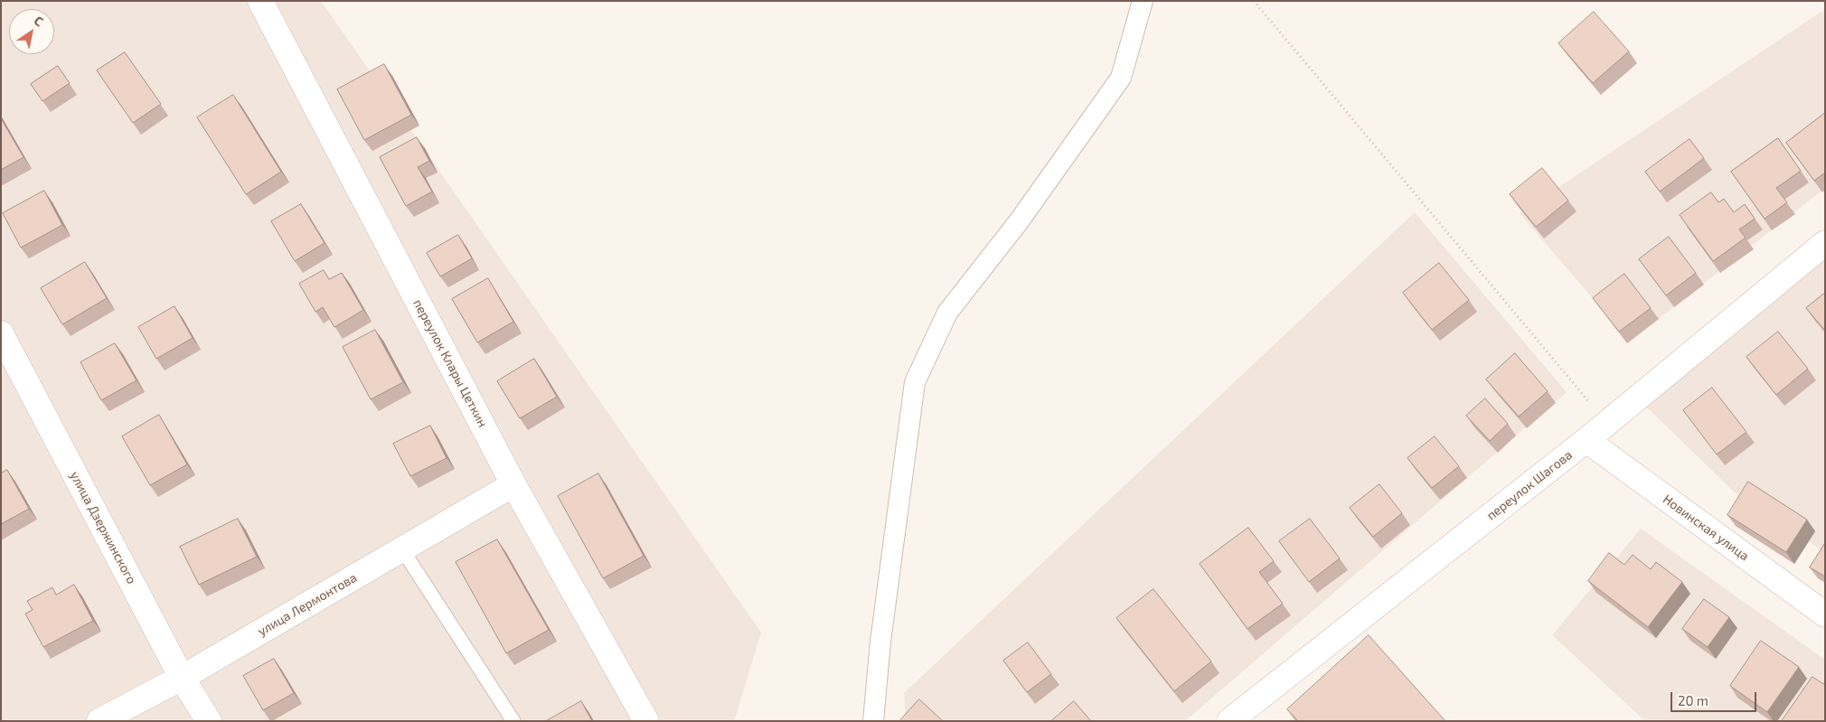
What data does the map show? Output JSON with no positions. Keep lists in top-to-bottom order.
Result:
{
  "streets": {
    "street": [
      "переулок Клары Цеткин",
      "переулок Шагова",
      "улица Дзержинского",
      "Новинская улица",
      "улица Лермонтова"
    ]
  },
  "crossings": [
    ["переулок Клары Цеткин", "улица Лермонтова"],
    ["переулок Шагова", "Новинская улица"],
    ["улица Дзержинского", "улица Лермонтова"]
  ],
  "scale_bar": "20 m",
  "north": "top right"
}
